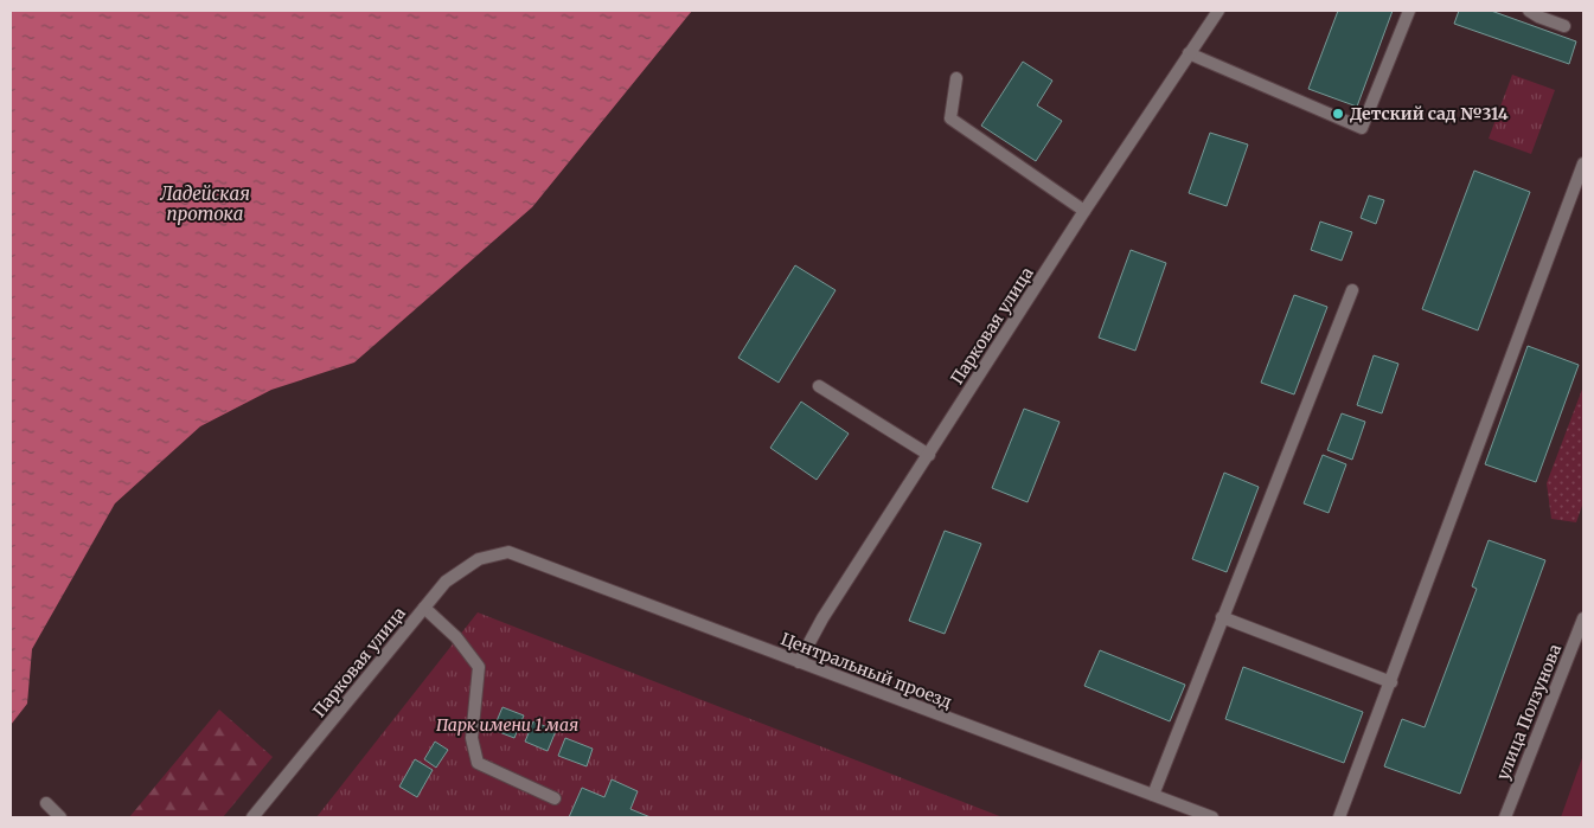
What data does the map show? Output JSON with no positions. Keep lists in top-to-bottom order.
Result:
{
  "streets": {
    "street": ["Парковая улица", "Центральный проезд", "улица Ползунова"]
  },
  "crossings": [
    ["Парковая улица", "Центральный проезд"]
  ],
  "water": ["Ладейская протока"],
  "parks": ["Парк имени 1 мая"],
  "places": ["Детский сад №314"]
}
